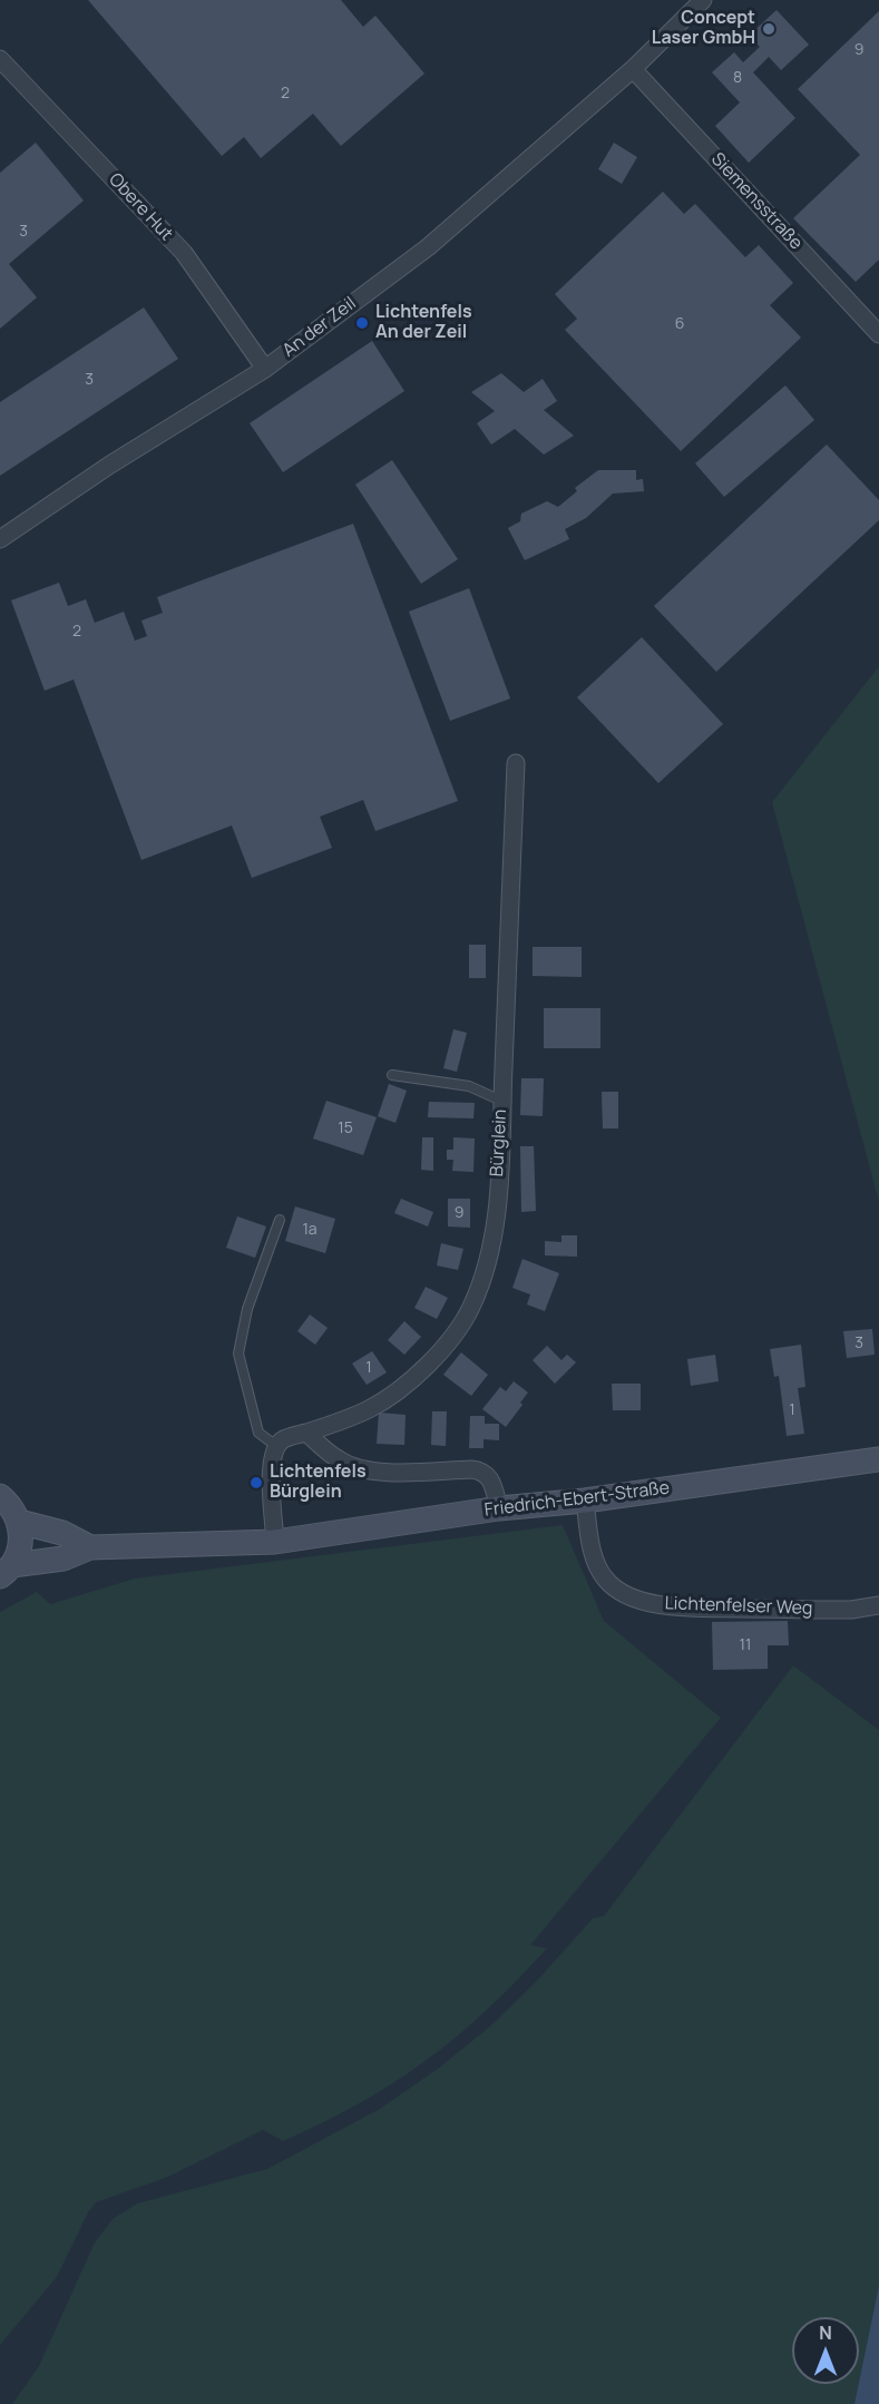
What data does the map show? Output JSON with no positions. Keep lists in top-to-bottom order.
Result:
{
  "streets": {
    "street": [
      "Siemensstraße",
      "Obere Hut",
      "An der Zeil",
      "Bürglein",
      "Friedrich-Ebert-Straße",
      "Lichtenfelser Weg"
    ]
  },
  "crossings": [
    ["Siemensstraße", "An der Zeil"],
    ["Obere Hut", "An der Zeil"],
    ["Friedrich-Ebert-Straße", "Lichtenfelser Weg"]
  ],
  "places": ["Concept Laser GmbH", "Lichtenfels An der Zeil", "Lichtenfels Bürglein"],
  "house_numbers": [
    "9",
    "8",
    "2",
    "3",
    "6",
    "3",
    "2",
    "15",
    "9",
    "1a",
    "3",
    "1",
    "1",
    "11"
  ],
  "north": "top"
}
